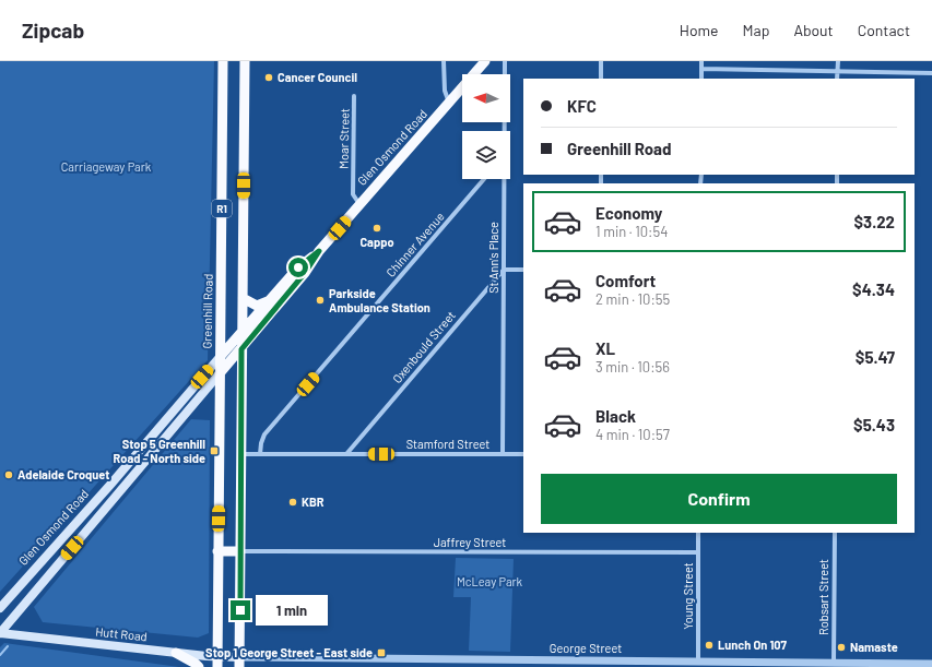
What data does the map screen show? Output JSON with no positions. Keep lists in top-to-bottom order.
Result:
{
  "streets": {
    "highway": ["Glen Osmond Road", "R1", "Greenhill Road"],
    "main road": ["Hutt Road"],
    "street": [
      "Moar Street",
      "Chinner Avenue",
      "St Ann's Place",
      "Oxenbould Street",
      "Stamford Street",
      "Jaffrey Street",
      "Young Street",
      "Robsart Street",
      "George Street"
    ]
  },
  "crossings": [
    ["Moar Street", "Glen Osmond Road"],
    ["Glen Osmond Road", "R1"],
    ["Glen Osmond Road", "Greenhill Road"],
    ["Glen Osmond Road", "Hutt Road"],
    ["R1", "Stamford Street"],
    ["R1", "Jaffrey Street"],
    ["R1", "Hutt Road"],
    ["R1", "George Street"],
    ["Chinner Avenue", "Stamford Street"],
    ["St Ann's Place", "Oxenbould Street"],
    ["St Ann's Place", "Stamford Street"],
    ["Greenhill Road", "Hutt Road"],
    ["Oxenbould Street", "Stamford Street"],
    ["Jaffrey Street", "Young Street"],
    ["Young Street", "George Street"],
    ["Robsart Street", "George Street"],
    ["Hutt Road", "George Street"]
  ],
  "parks": ["Carriageway Park", "McLeay Park"],
  "places": {
    "other": [
      "Cancer Council",
      "Cappo",
      "Parkside Ambulance Station",
      "Adelaide Croquet",
      "KBR",
      "Lunch On 107",
      "Namaste"
    ],
    "transit": ["Stop 5 Greenhill Road - North side", "Stop 1 George Street - East side"]
  },
  "north": "left",
  "page": {
    "header": "Zipcab",
    "nav": [
      "Home",
      "Map",
      "About",
      "Contact"
    ],
    "banner": ["KFC", "Greenhill Road"],
    "list": [
      {
        "name": "Economy",
        "note": "1 min · 10:54",
        "value": "$3.22"
      },
      {
        "name": "Comfort",
        "note": "2 min · 10:55",
        "value": "$4.34"
      },
      {
        "name": "XL",
        "note": "3 min · 10:56",
        "value": "$5.47"
      },
      {
        "name": "Black",
        "note": "4 min · 10:57",
        "value": "$5.43"
      }
    ],
    "buttons": "Confirm",
    "bubble": "1 min"
  }
}
